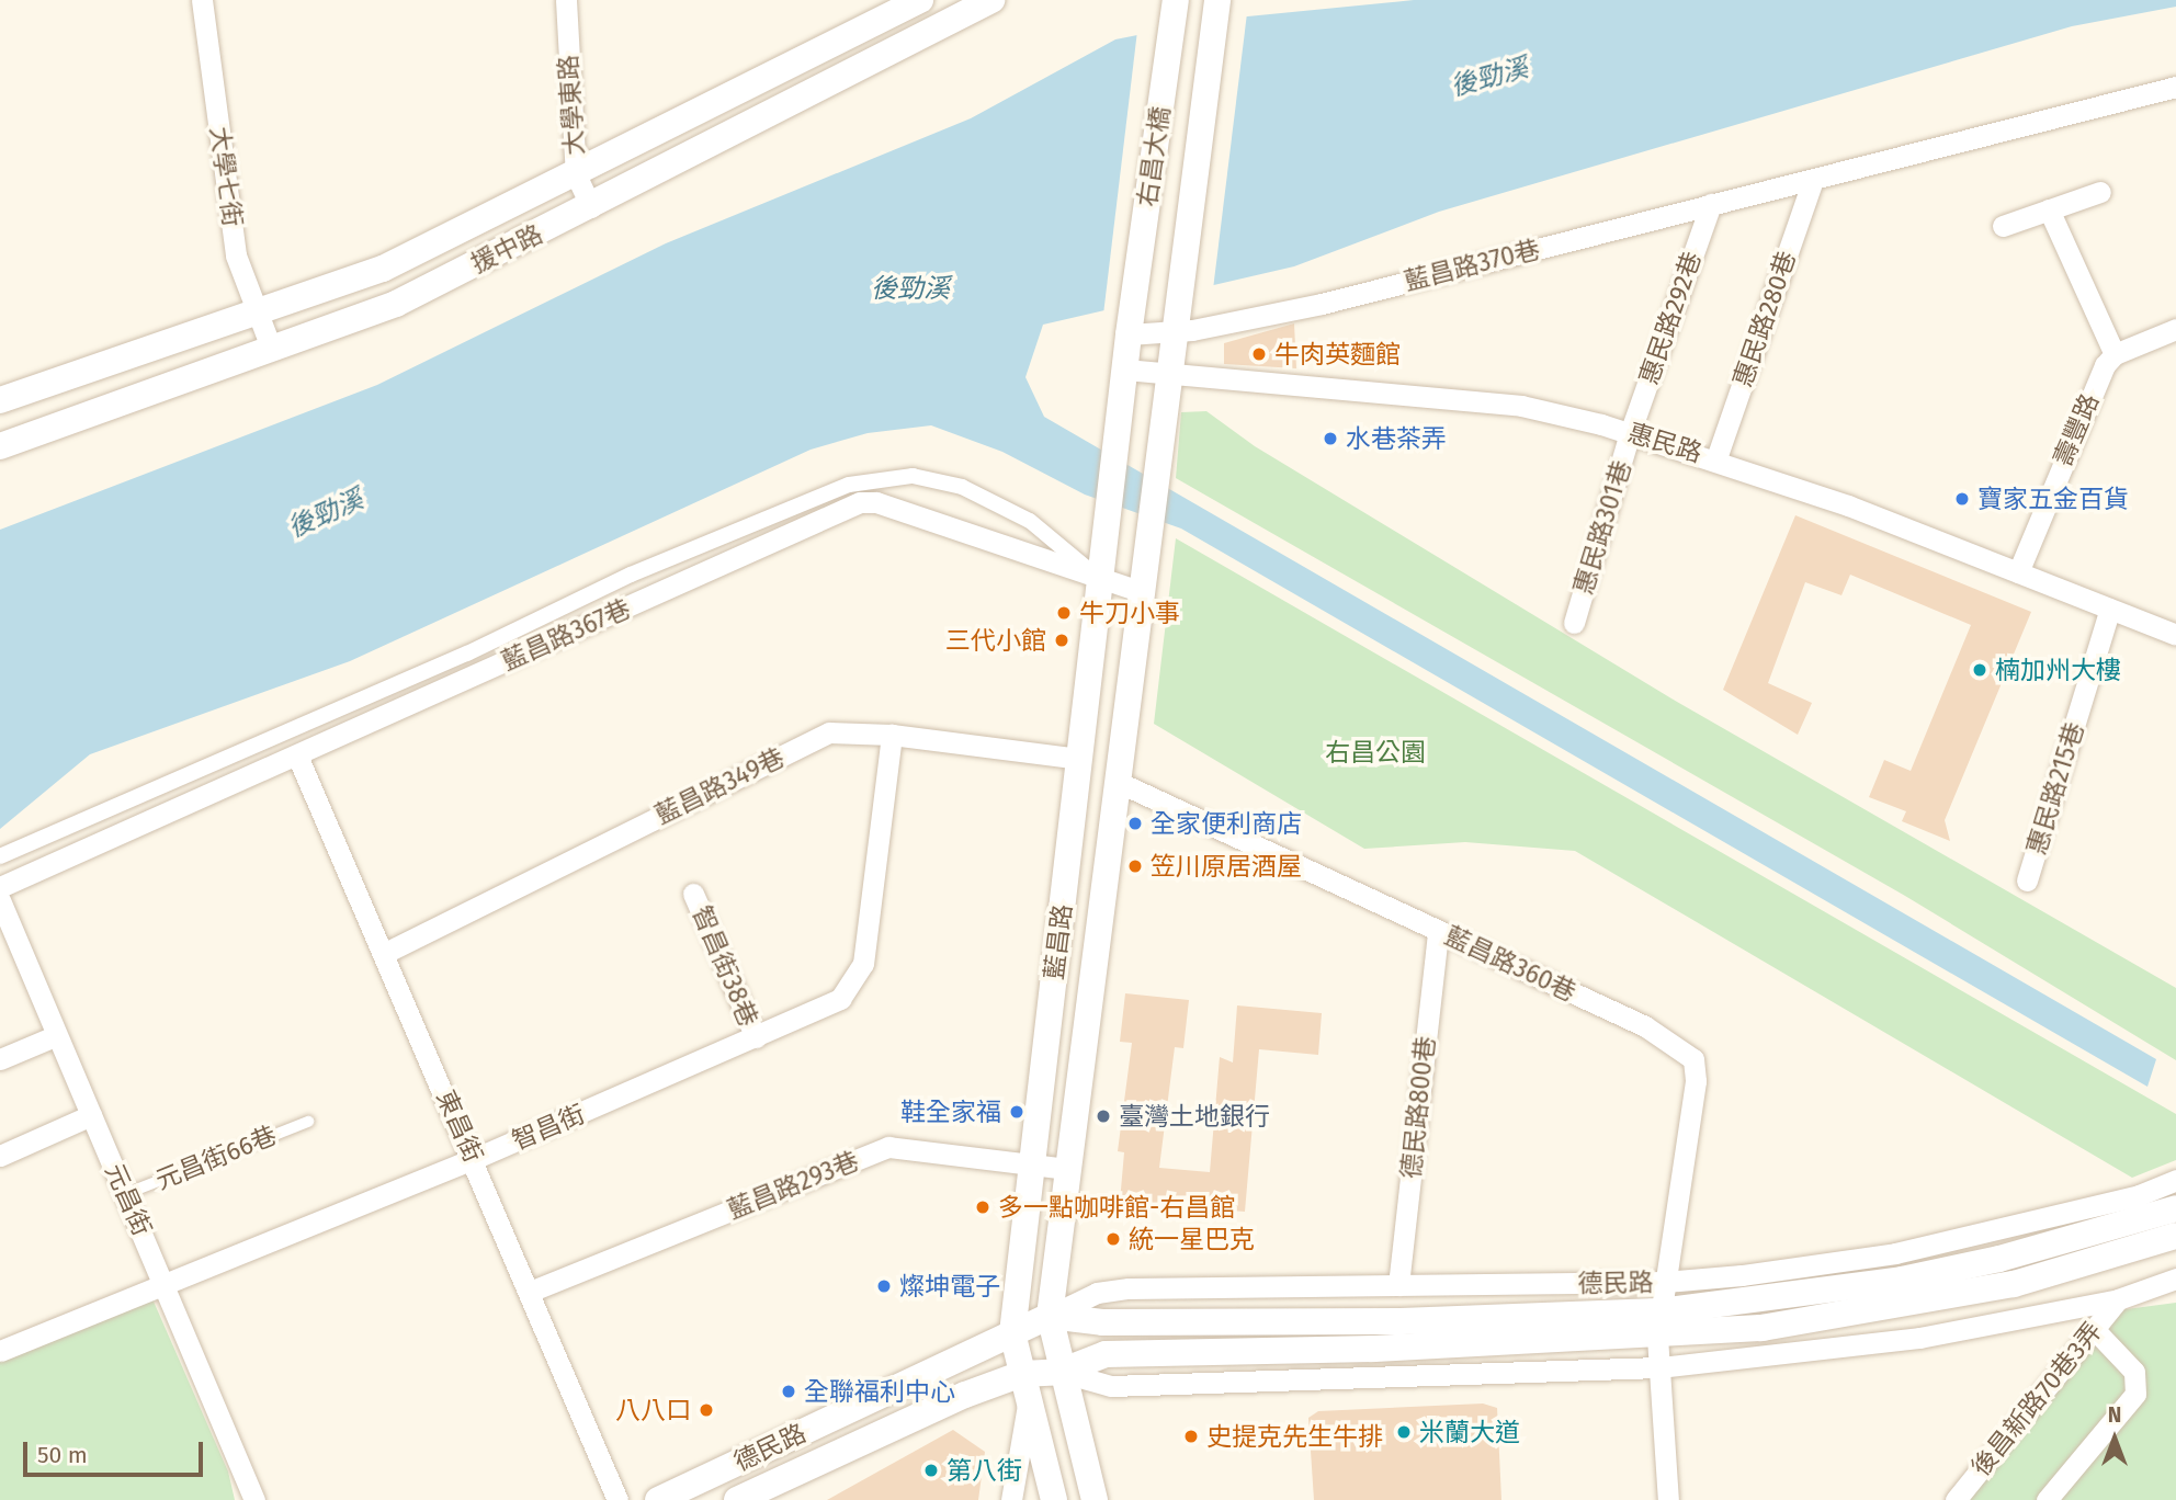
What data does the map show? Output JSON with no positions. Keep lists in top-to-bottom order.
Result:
{
  "streets": {
    "street": [
      "大學東路",
      "右昌大橋",
      "大學七街",
      "援中路",
      "藍昌路370巷",
      "惠民路292巷",
      "惠民路280巷",
      "壽豐路",
      "惠民路",
      "惠民路301巷",
      "藍昌路367巷",
      "藍昌路349巷",
      "惠民路215巷",
      "藍昌路",
      "藍昌路360巷",
      "智昌街38巷",
      "德民路800巷",
      "東昌街",
      "智昌街",
      "藍昌路293巷",
      "元昌街",
      "德民路",
      "後昌新路70巷3弄"
    ],
    "lane": ["元昌街66巷"]
  },
  "crossings": [
    ["大學東路", "援中路"],
    ["右昌大橋", "藍昌路370巷"],
    ["大學七街", "援中路"],
    ["藍昌路370巷", "惠民路292巷"],
    ["藍昌路370巷", "惠民路280巷"],
    ["惠民路292巷", "惠民路"],
    ["惠民路292巷", "惠民路301巷"],
    ["惠民路280巷", "惠民路"],
    ["壽豐路", "惠民路"],
    ["惠民路", "惠民路301巷"],
    ["惠民路", "惠民路215巷"],
    ["惠民路", "藍昌路"],
    ["藍昌路367巷", "藍昌路"],
    ["藍昌路367巷", "東昌街"],
    ["藍昌路349巷", "藍昌路"],
    ["藍昌路349巷", "東昌街"],
    ["藍昌路349巷", "智昌街"],
    ["藍昌路", "藍昌路360巷"],
    ["藍昌路", "藍昌路293巷"],
    ["藍昌路", "德民路"],
    ["藍昌路360巷", "德民路800巷"],
    ["藍昌路360巷", "德民路"],
    ["智昌街38巷", "智昌街"],
    ["德民路800巷", "德民路"],
    ["東昌街", "智昌街"],
    ["東昌街", "藍昌路293巷"],
    ["智昌街", "元昌街"],
    ["元昌街66巷", "元昌街"],
    ["德民路", "後昌新路70巷3弄"]
  ],
  "water": ["後勁溪"],
  "parks": ["右昌公園"],
  "places": [
    "牛肉英麵館",
    "水巷茶弄",
    "寶家五金百貨",
    "牛刀小事",
    "三代小館",
    "楠加州大樓",
    "全家便利商店",
    "笠川原居酒屋",
    "鞋全家福",
    "臺灣土地銀行",
    "多一點咖啡館-右昌館",
    "統一星巴克",
    "燦坤電子",
    "全聯福利中心",
    "八八口",
    "米蘭大道",
    "史提克先生牛排",
    "第八街"
  ],
  "scale_bar": "50 m",
  "north": "top"
}
